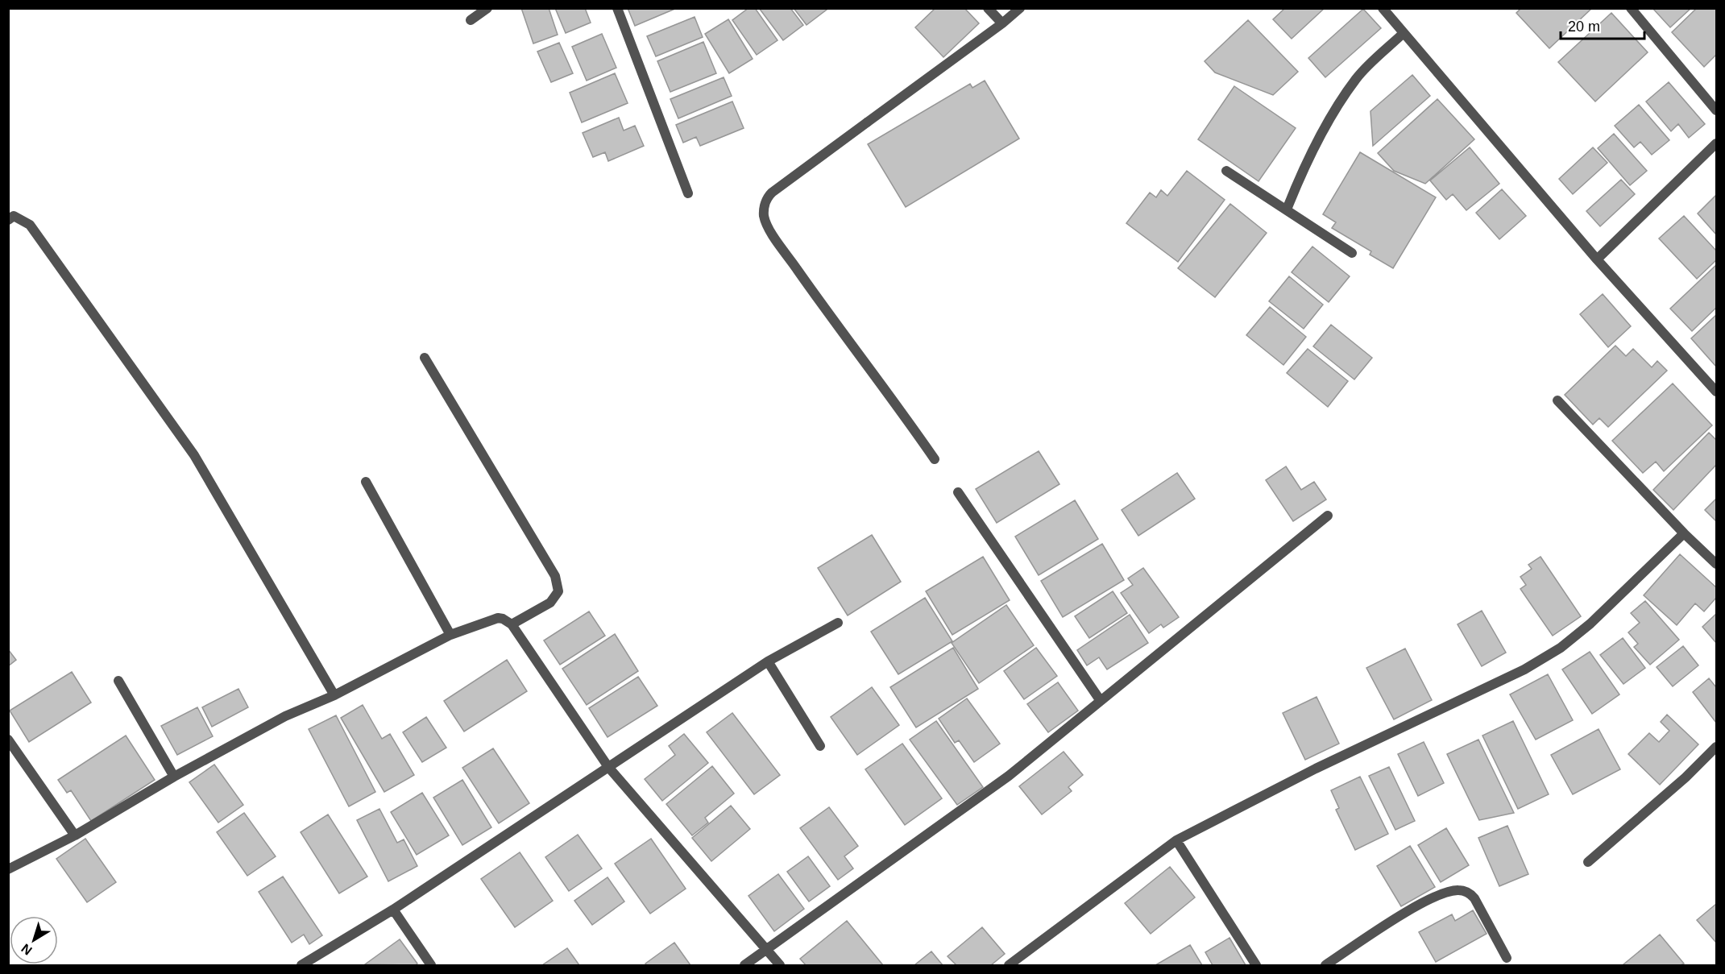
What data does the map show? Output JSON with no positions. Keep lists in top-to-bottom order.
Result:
{
  "scale_bar": "20 m",
  "north": "bottom left"
}
